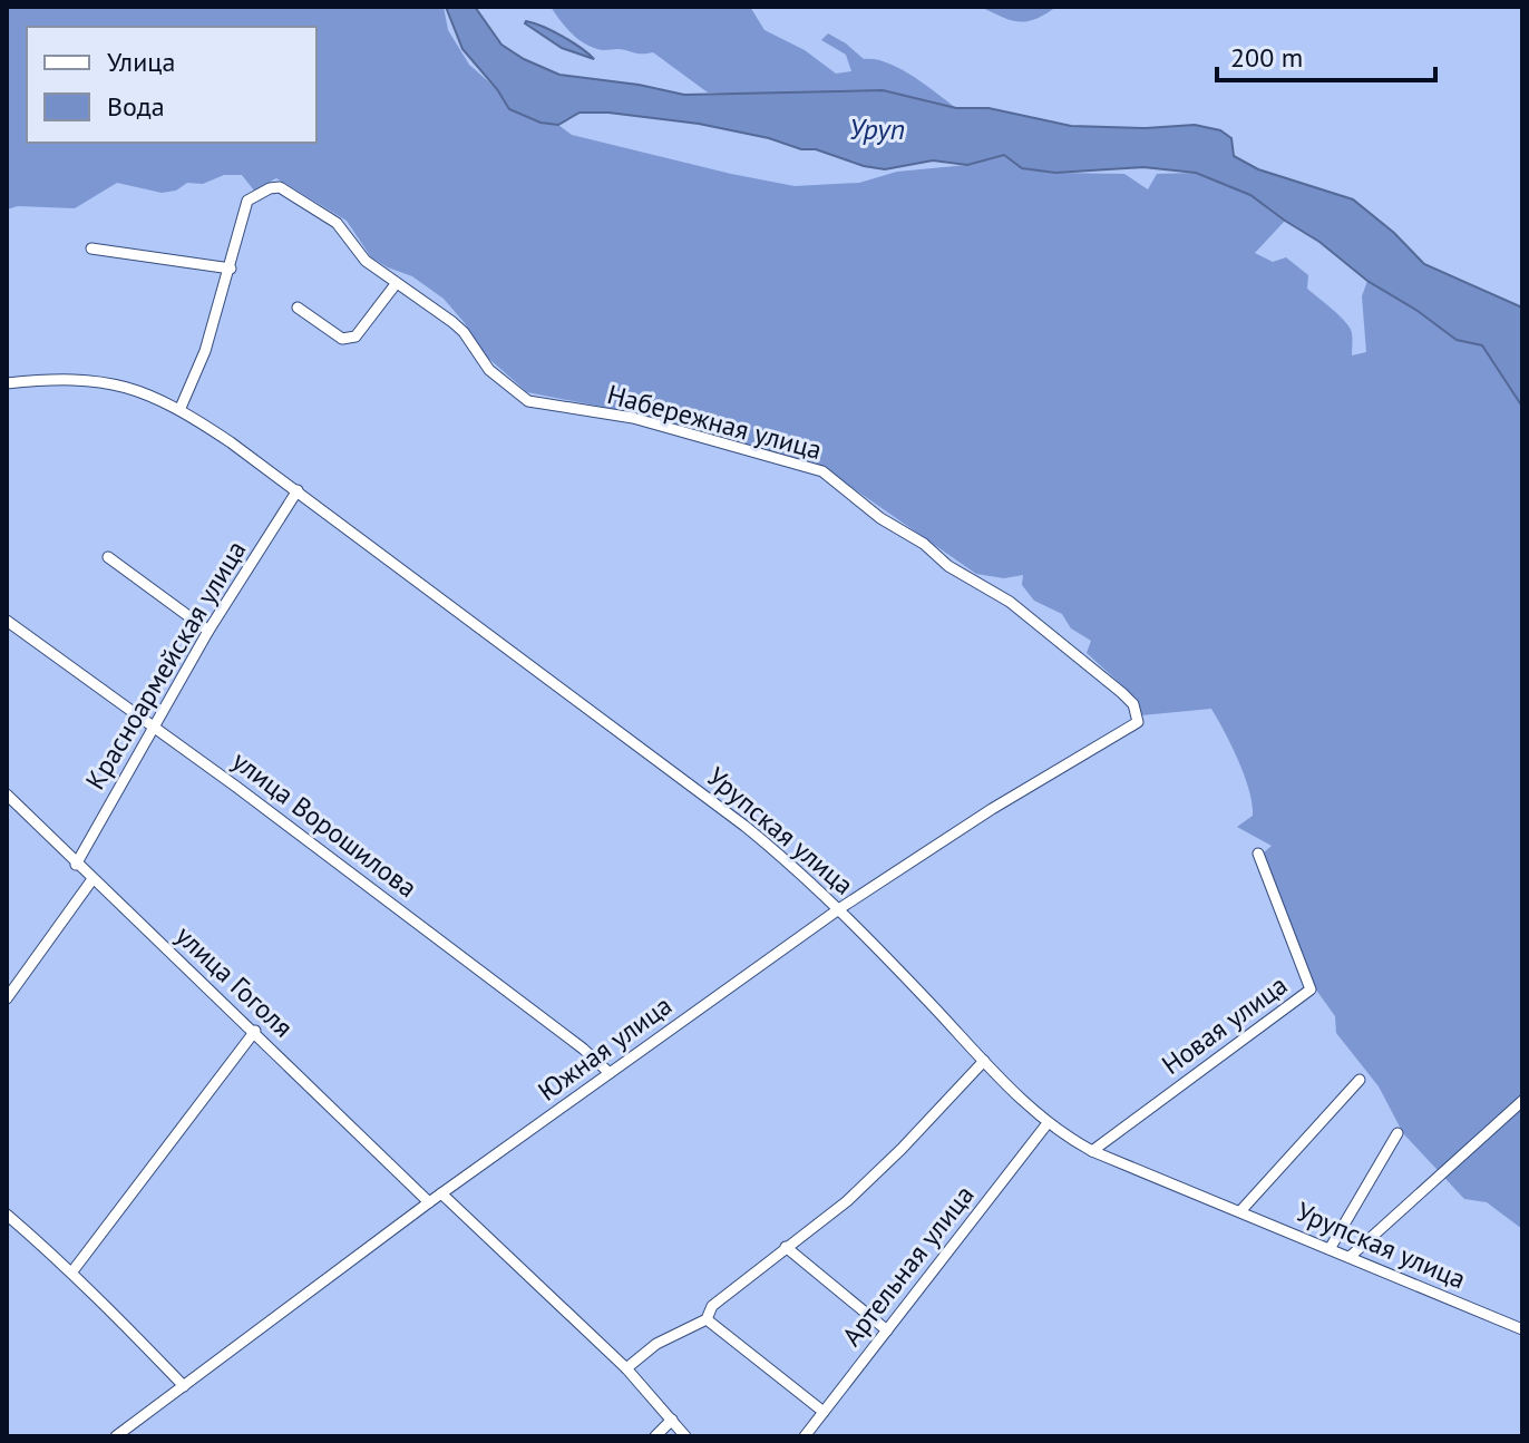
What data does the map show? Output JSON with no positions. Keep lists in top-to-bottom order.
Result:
{
  "streets": {
    "street": [
      "Набережная улица",
      "Красноармейская улица",
      "улица Ворошилова",
      "Урупская улица",
      "улица Гоголя",
      "Новая улица",
      "Южная улица",
      "Артельная улица"
    ]
  },
  "crossings": [
    ["Набережная улица", "Южная улица"],
    ["Красноармейская улица", "улица Ворошилова"],
    ["Красноармейская улица", "Урупская улица"],
    ["Красноармейская улица", "улица Гоголя"],
    ["улица Ворошилова", "Южная улица"],
    ["Урупская улица", "Новая улица"],
    ["Урупская улица", "Южная улица"],
    ["Урупская улица", "Артельная улица"],
    ["улица Гоголя", "Южная улица"]
  ],
  "water": ["Уруп"],
  "legend": ["Улица", "Вода"],
  "scale_bar": "200 m"
}
